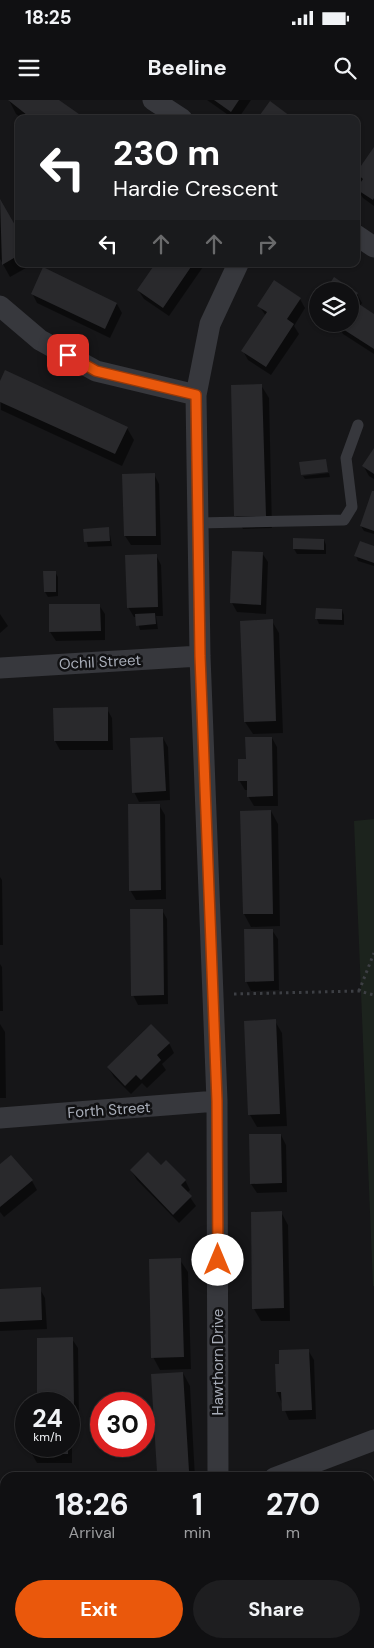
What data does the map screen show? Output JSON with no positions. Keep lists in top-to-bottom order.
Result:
{
  "streets": {
    "street": ["Ochil Street", "Forth Street", "Hawthorn Drive"]
  },
  "crossings": [
    ["Ochil Street", "Hawthorn Drive"],
    ["Forth Street", "Hawthorn Drive"]
  ],
  "page": {
    "status": "18:25",
    "header": "Beeline",
    "turn": ["230 m", "Hardie Crescent"],
    "speed": "24 km/h",
    "limit": "30",
    "eta": [
      "18:26",
      "Arrival",
      "1",
      "min",
      "270",
      "m"
    ],
    "buttons": ["Exit", "Share"]
  }
}
